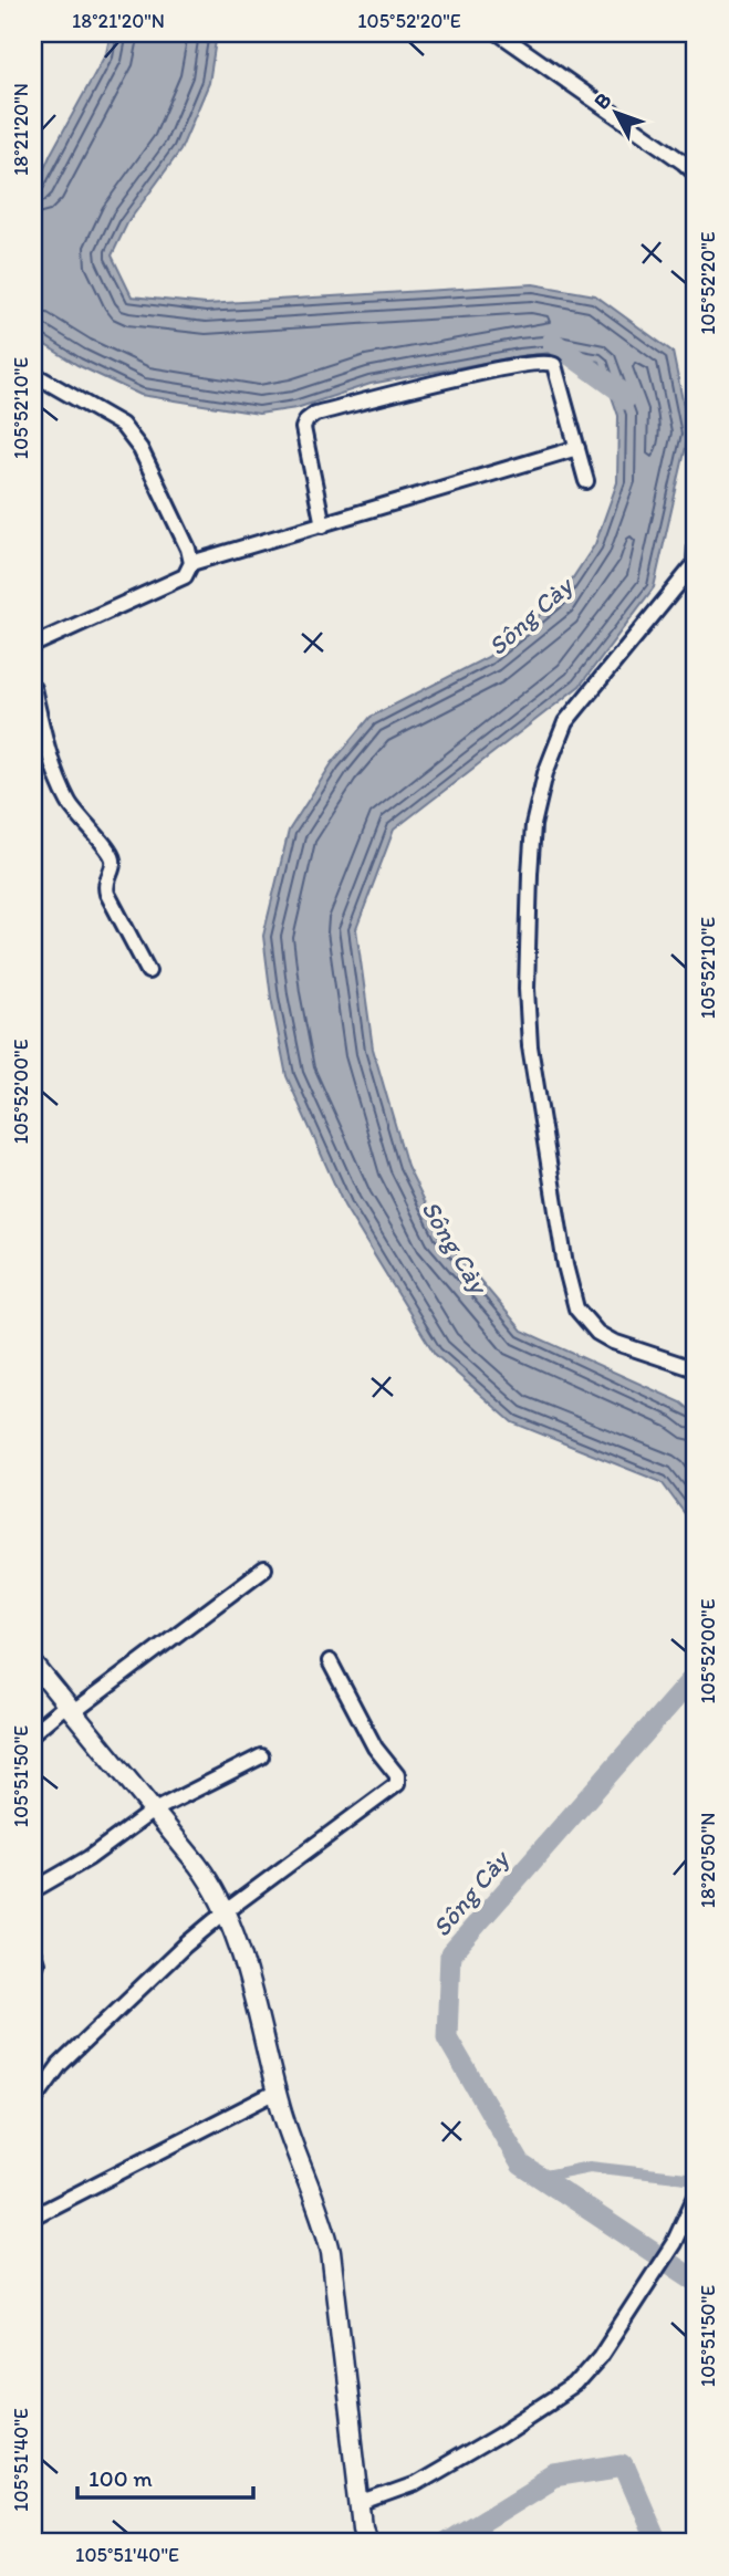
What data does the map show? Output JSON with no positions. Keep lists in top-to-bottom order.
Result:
{
  "water": ["Sông Cày"],
  "scale_bar": "100 m",
  "north": "top left",
  "coordinates": [
    "18°21'20\"N",
    "105°52'20\"E",
    "105°52'10\"E",
    "105°52'00\"E",
    "105°51'50\"E",
    "18°20'50\"N",
    "105°51'40\"E"
  ]
}
